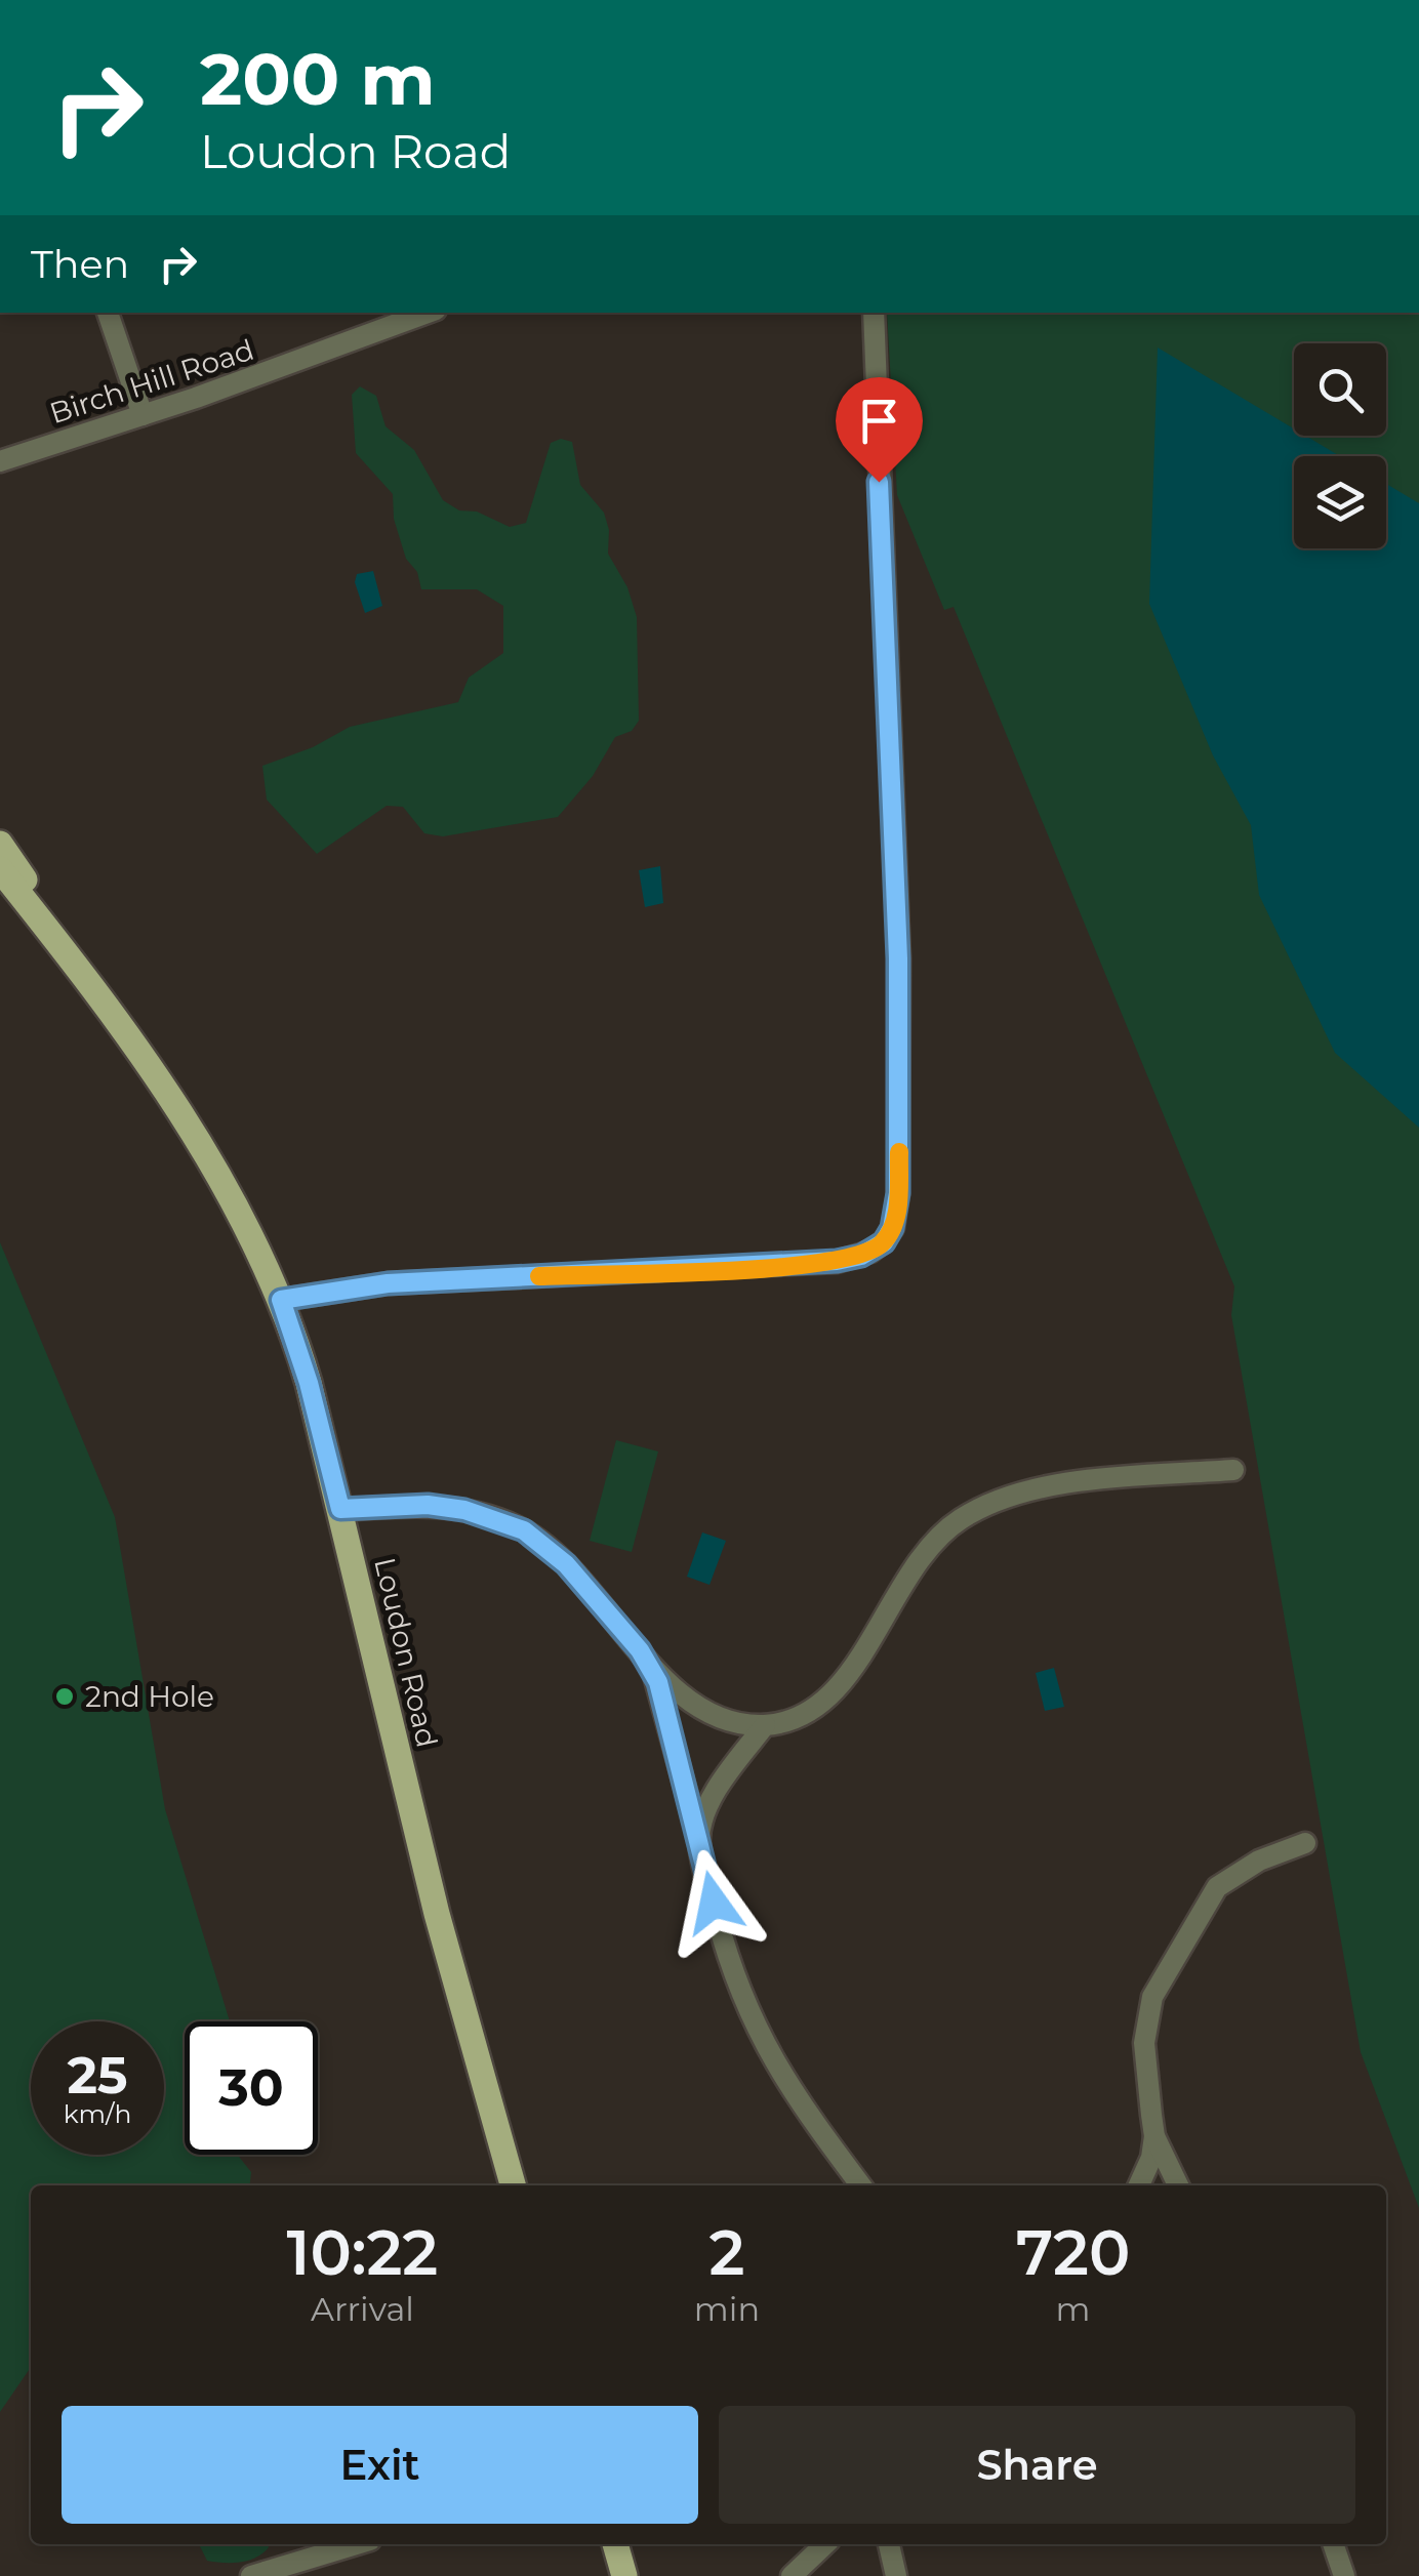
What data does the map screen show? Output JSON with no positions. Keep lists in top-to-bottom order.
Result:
{
  "streets": {
    "main road": ["Loudon Road"],
    "street": ["Birch Hill Road"]
  },
  "places": ["2nd Hole"],
  "page": {
    "turn": ["200 m", "Loudon Road"],
    "then": "Then",
    "speed": "25 km/h",
    "limit": "30",
    "eta": [
      "10:22",
      "Arrival",
      "2",
      "min",
      "720",
      "m"
    ],
    "buttons": ["Exit", "Share"]
  }
}
